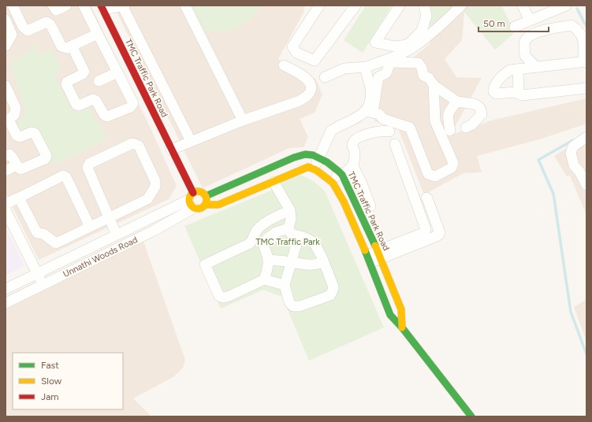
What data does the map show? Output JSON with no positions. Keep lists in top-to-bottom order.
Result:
{
  "streets": {
    "street": ["TMC Traffic Park Road", "Unnathi Woods Road"]
  },
  "crossings": [
    ["TMC Traffic Park Road", "Unnathi Woods Road"]
  ],
  "parks": ["TMC Traffic Park"],
  "legend": ["Fast", "Slow", "Jam"],
  "scale_bar": "50 m"
}
